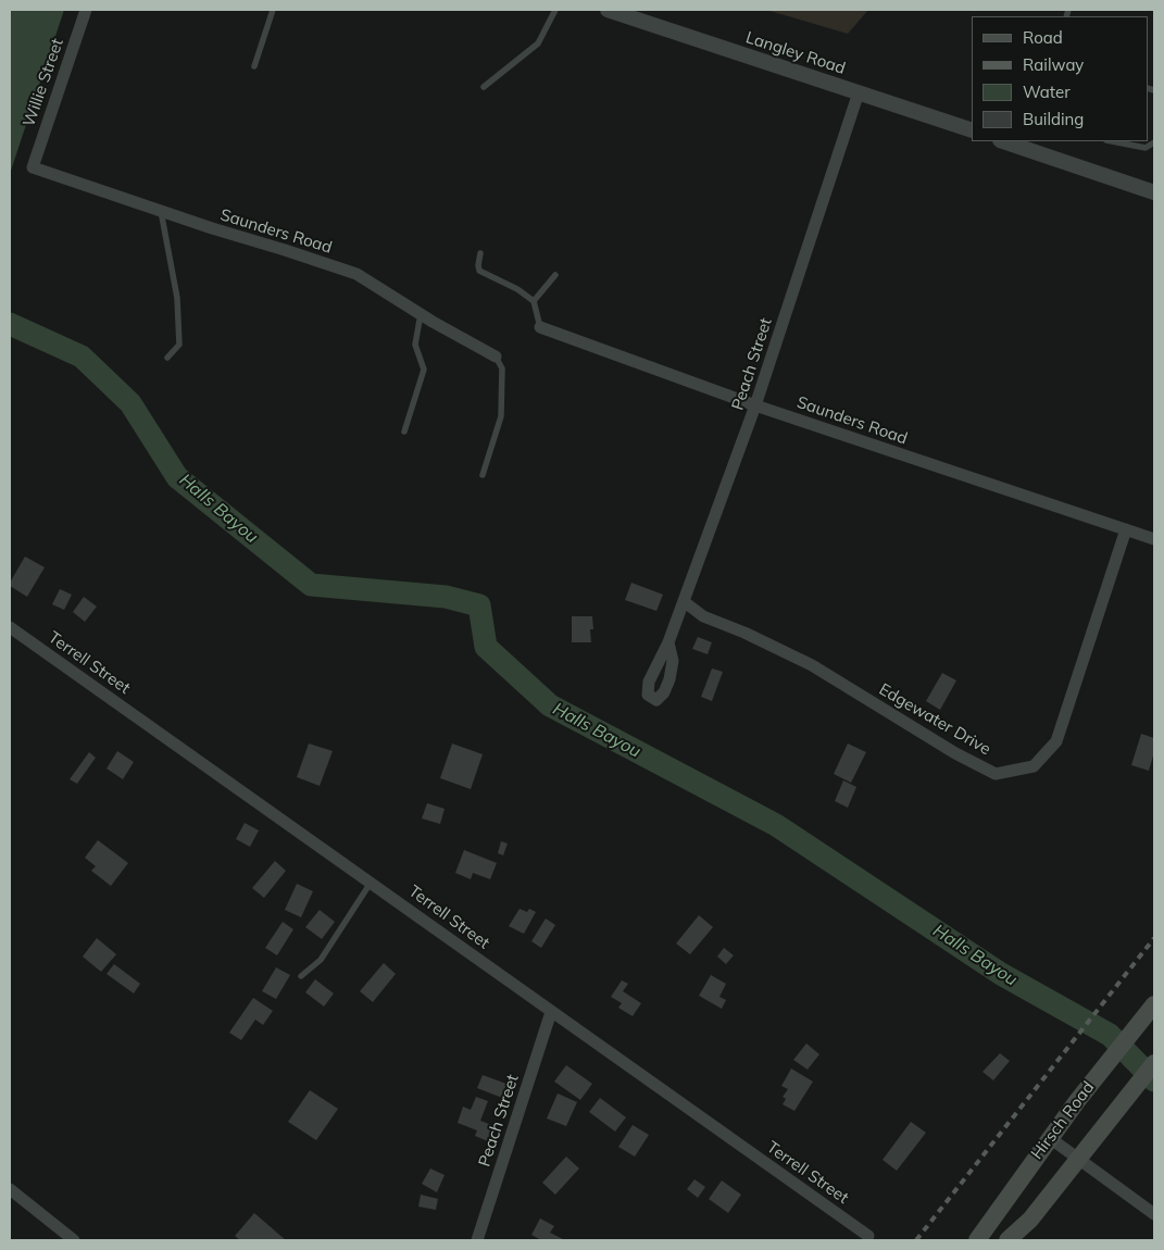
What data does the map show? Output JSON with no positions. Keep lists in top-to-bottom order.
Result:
{
  "streets": {
    "main road": ["Hirsch Road"],
    "street": [
      "Langley Road",
      "Willie Street",
      "Saunders Road",
      "Peach Street",
      "Terrell Street",
      "Edgewater Drive"
    ]
  },
  "crossings": [
    ["Langley Road", "Peach Street"],
    ["Willie Street", "Saunders Road"],
    ["Saunders Road", "Peach Street"],
    ["Saunders Road", "Edgewater Drive"],
    ["Peach Street", "Terrell Street"],
    ["Peach Street", "Edgewater Drive"]
  ],
  "water": ["Halls Bayou"],
  "legend": [
    "Road",
    "Railway",
    "Water",
    "Building"
  ]
}
